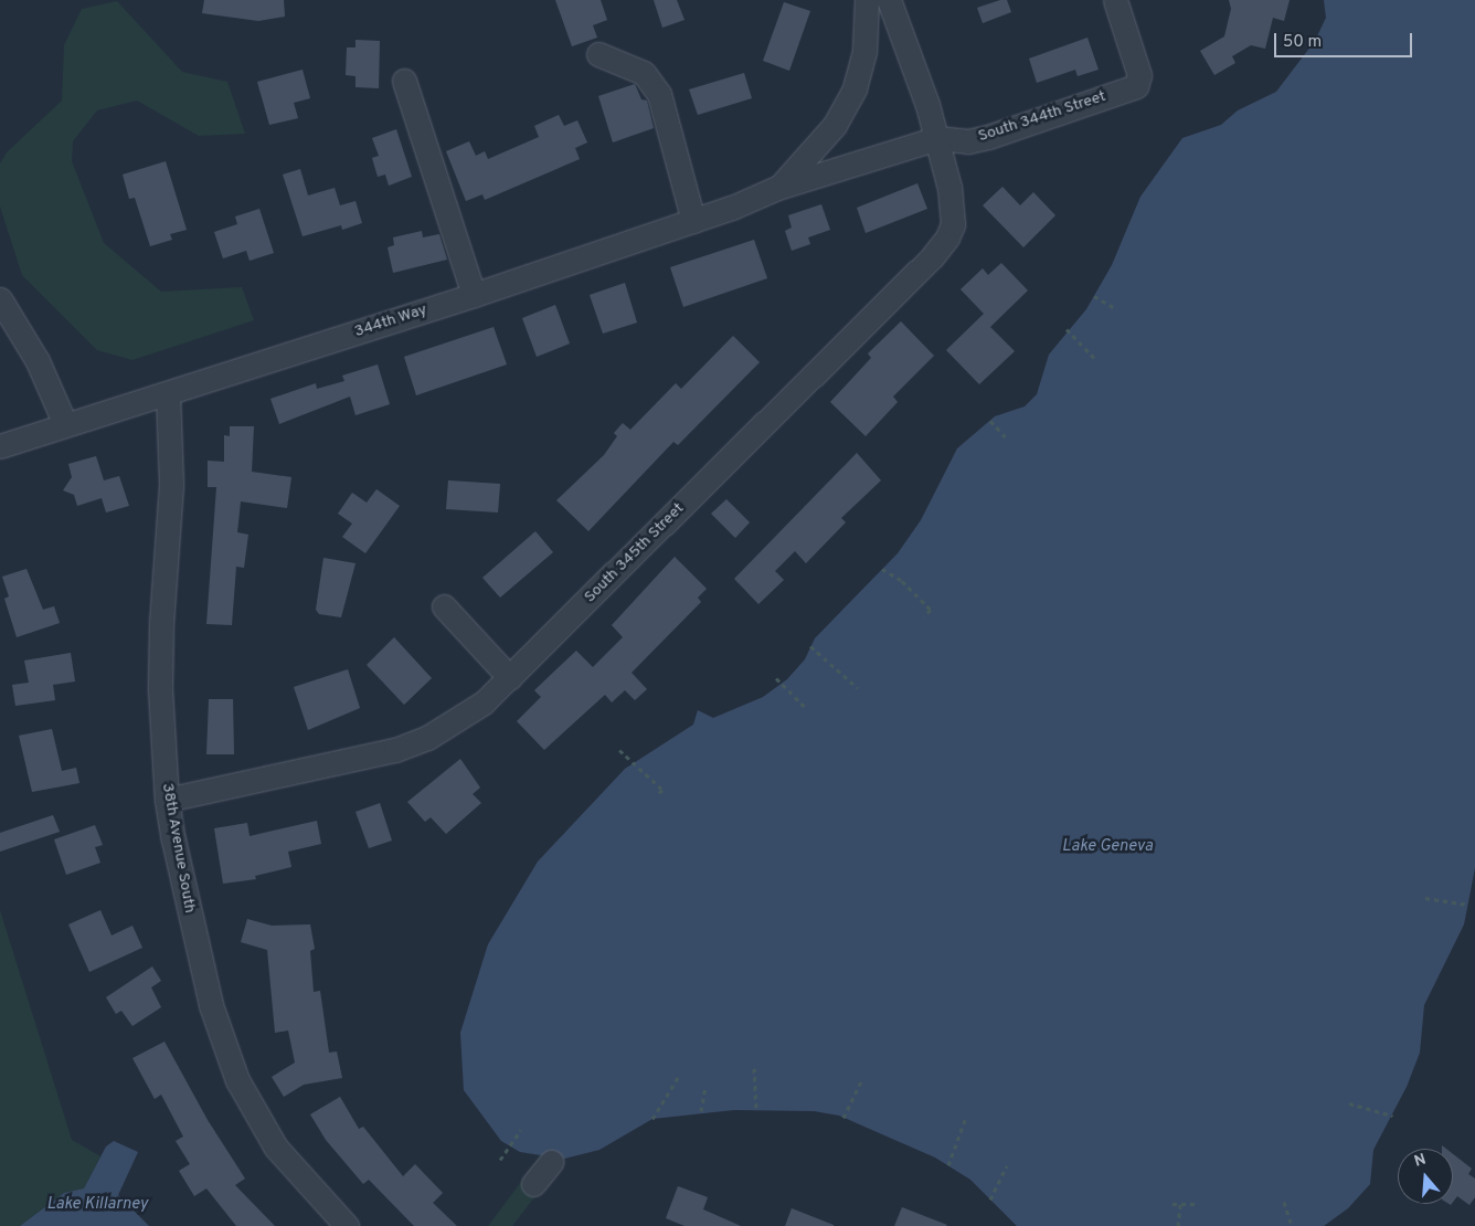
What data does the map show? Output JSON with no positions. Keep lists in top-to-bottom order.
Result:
{
  "streets": {
    "street": [
      "South 344th Street",
      "344th Way",
      "South 345th Street",
      "38th Avenue South"
    ]
  },
  "crossings": [
    ["South 344th Street", "344th Way"],
    ["South 344th Street", "South 345th Street"],
    ["344th Way", "38th Avenue South"],
    ["South 345th Street", "38th Avenue South"]
  ],
  "water": ["Lake Geneva", "Lake Killarney"],
  "scale_bar": "50 m",
  "north": "top"
}
